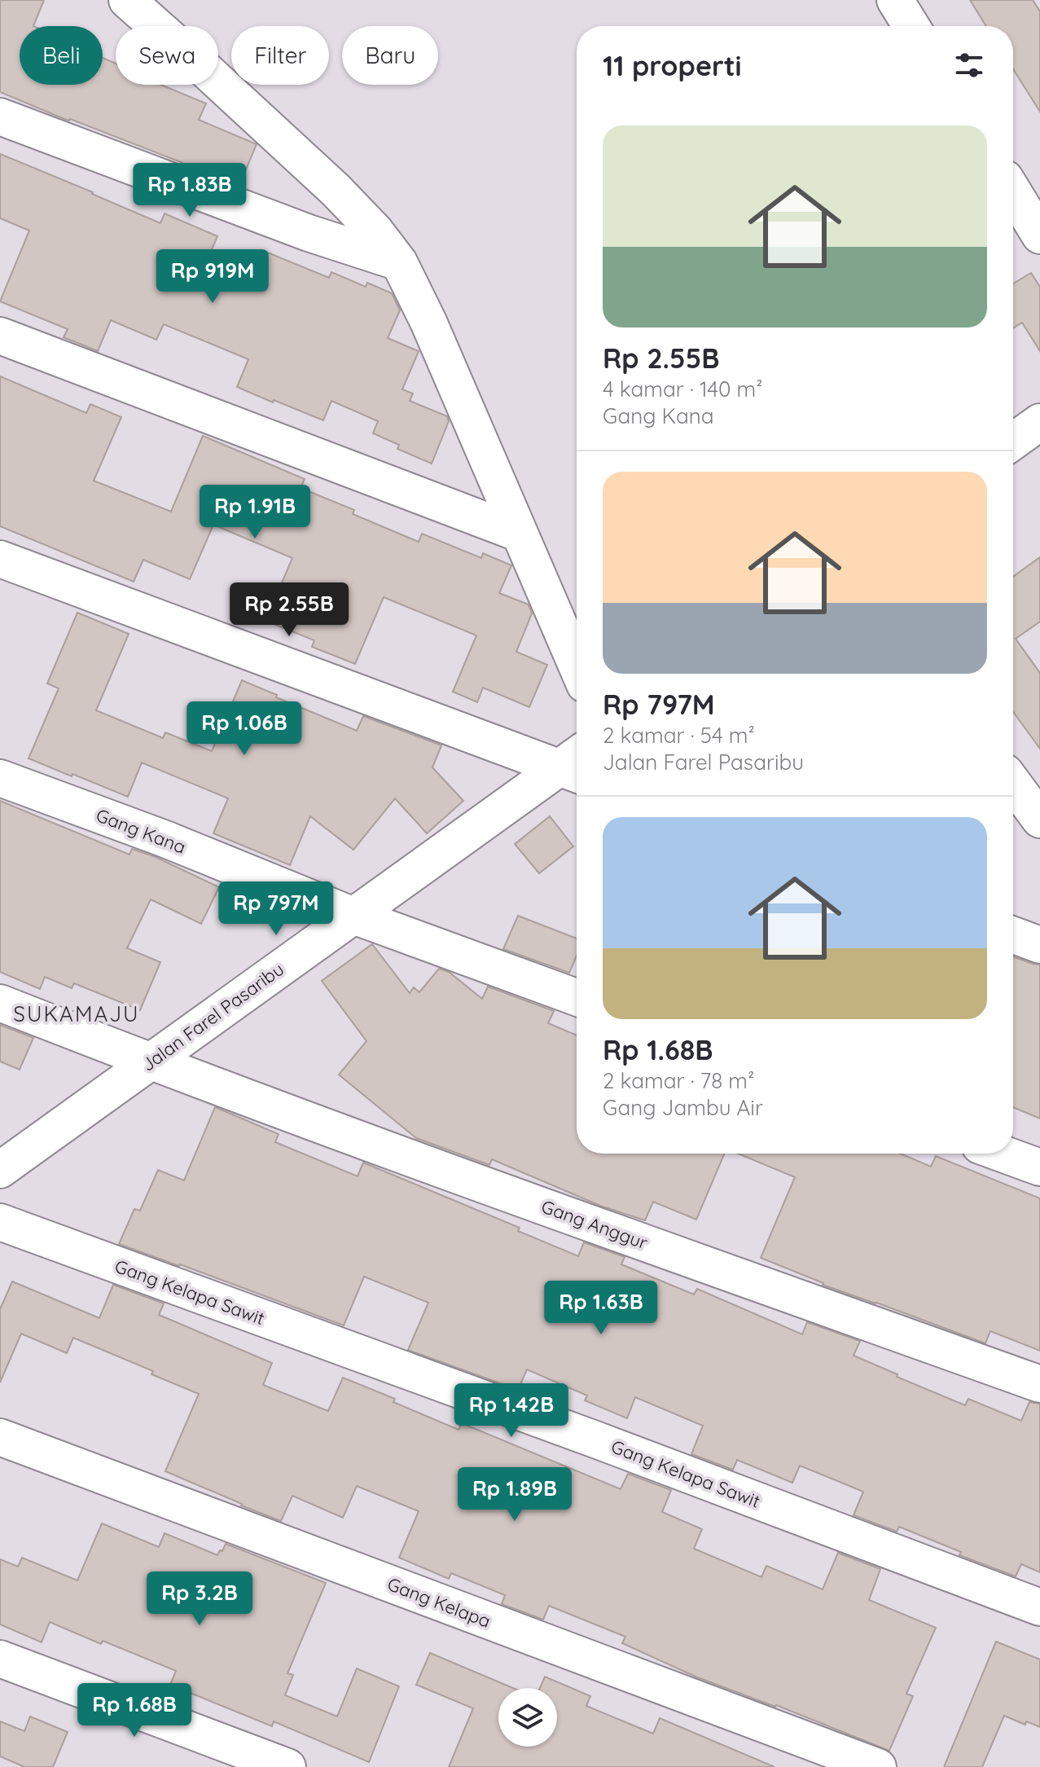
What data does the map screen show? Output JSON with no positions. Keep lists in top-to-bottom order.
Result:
{
  "streets": {
    "street": [
      "Gang Kana",
      "Jalan Farel Pasaribu",
      "Gang Anggur",
      "Gang Kelapa Sawit",
      "Gang Kelapa"
    ]
  },
  "crossings": [
    ["Gang Kana", "Jalan Farel Pasaribu"],
    ["Jalan Farel Pasaribu", "Gang Anggur"]
  ],
  "districts": ["SUKAMAJU"],
  "page": {
    "chip": [
      "Beli",
      "Sewa",
      "Filter",
      "Baru"
    ],
    "heading": "11 properti",
    "list": [
      {
        "name": "Rp 2.55B",
        "note": "4 kamar · 140 m² · Gang Kana"
      },
      {
        "name": "Rp 797M",
        "note": "2 kamar · 54 m² · Jalan Farel Pasaribu"
      },
      {
        "name": "Rp 1.68B",
        "note": "2 kamar · 78 m² · Gang Jambu Air"
      }
    ],
    "price": [
      "Rp 1.83B",
      "Rp 919M",
      "Rp 1.91B",
      "Rp 2.55B",
      "Rp 1.06B",
      "Rp 797M",
      "Rp 1.63B",
      "Rp 1.42B",
      "Rp 1.89B",
      "Rp 3.2B",
      "Rp 1.68B"
    ]
  }
}
